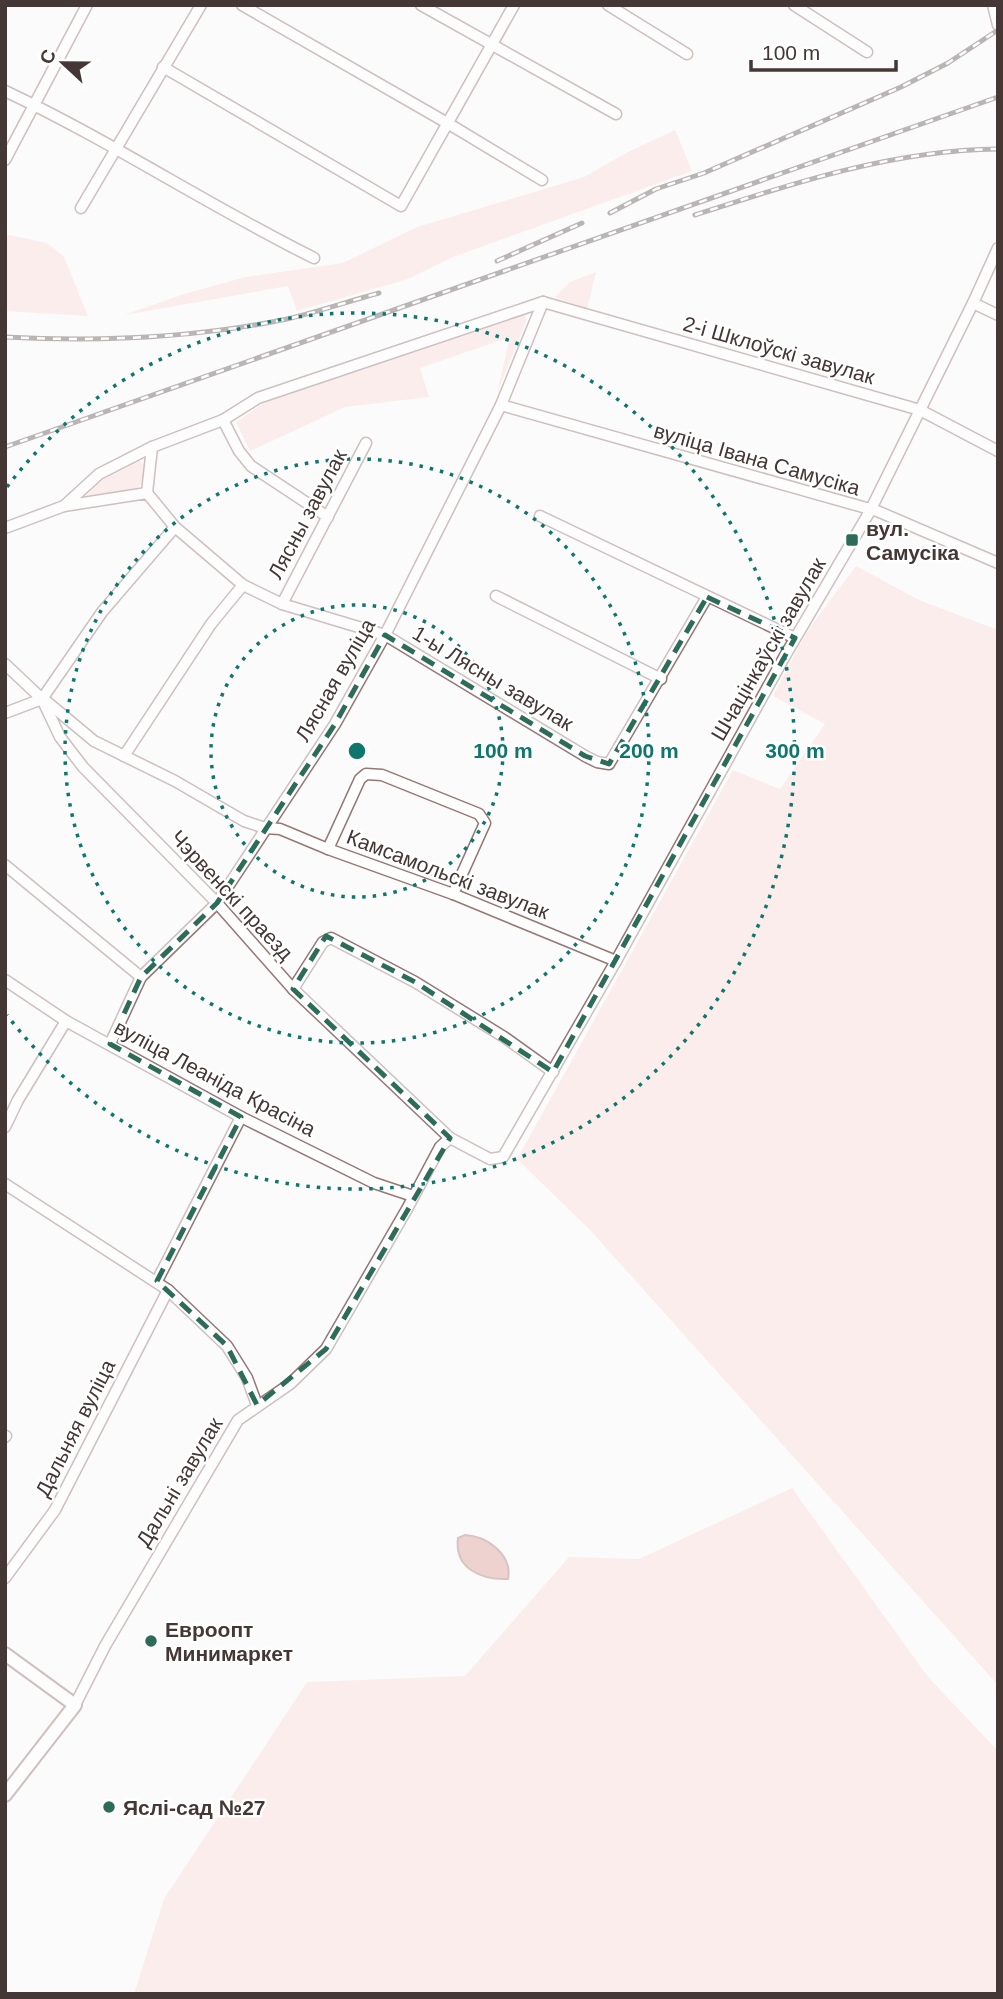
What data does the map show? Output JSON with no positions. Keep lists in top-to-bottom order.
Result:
{
  "streets": {
    "street": [
      "2-і Шклоўскі завулак",
      "вуліца Івана Самусіка",
      "Лясны завулак",
      "Шчацінкаўскі завулак",
      "1-ы Лясны завулак",
      "Лясная вуліца",
      "Камсамольскі завулак",
      "Чэрвенскі праезд",
      "вуліца Леаніда Красіна",
      "Дальняя вуліца",
      "Дальні завулак"
    ]
  },
  "crossings": [
    ["2-і Шклоўскі завулак", "Шчацінкаўскі завулак"],
    ["2-і Шклоўскі завулак", "Лясная вуліца"],
    ["вуліца Івана Самусіка", "Шчацінкаўскі завулак"],
    ["вуліца Івана Самусіка", "Лясная вуліца"],
    ["Лясны завулак", "1-ы Лясны завулак"],
    ["Шчацінкаўскі завулак", "Камсамольскі завулак"],
    ["Шчацінкаўскі завулак", "Чэрвенскі праезд"],
    ["Шчацінкаўскі завулак", "Дальні завулак"],
    ["1-ы Лясны завулак", "Лясная вуліца"],
    ["Лясная вуліца", "Камсамольскі завулак"],
    ["Лясная вуліца", "Чэрвенскі праезд"],
    ["Лясная вуліца", "вуліца Леаніда Красіна"],
    ["Камсамольскі завулак", "Чэрвенскі праезд"],
    ["Чэрвенскі праезд", "Дальні завулак"],
    ["вуліца Леаніда Красіна", "Дальні завулак"]
  ],
  "places": {
    "transit": ["вул. Самусіка"],
    "other": ["Евроопт Минимаркет", "Яслі-сад №27"]
  },
  "scale_bar": "100 m",
  "north": "left",
  "rings": ["100 m", "200 m", "300 m"]
}
